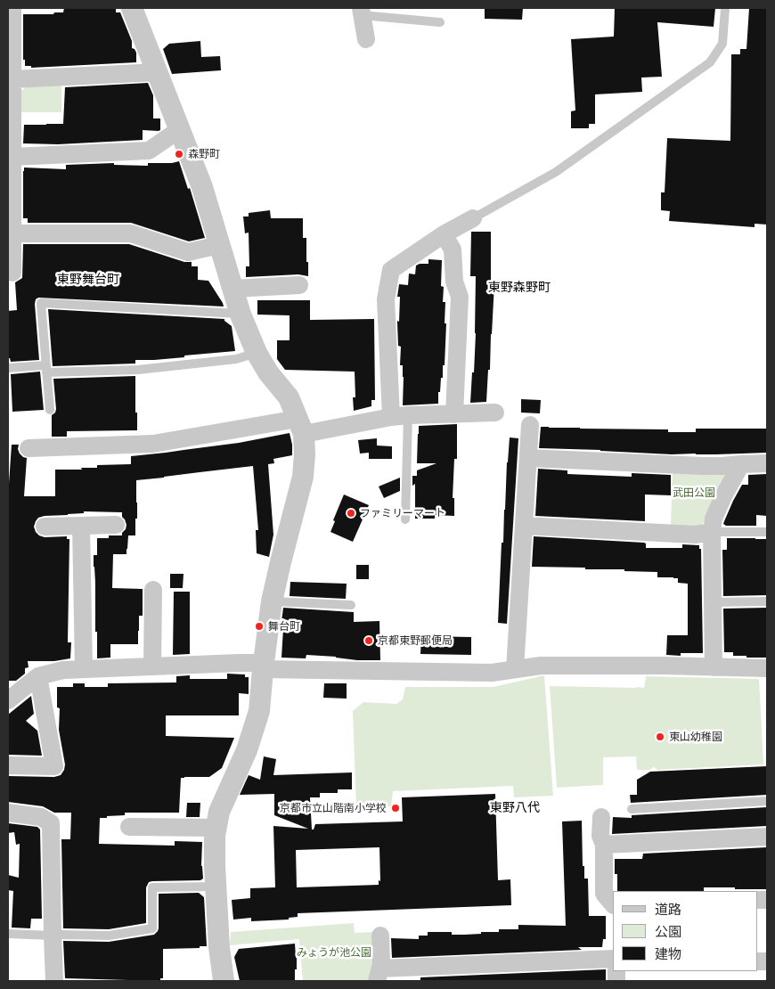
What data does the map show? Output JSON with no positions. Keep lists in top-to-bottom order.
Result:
{
  "districts": ["東野舞台町", "東野森野町", "東野八代"],
  "parks": ["武田公園", "みょうが池公園"],
  "places": [
    "森野町",
    "ファミリーマート",
    "舞台町",
    "京都東野郵便局",
    "東山幼稚園",
    "京都市立山階南小学校"
  ],
  "legend": ["道路", "公園", "建物"]
}
